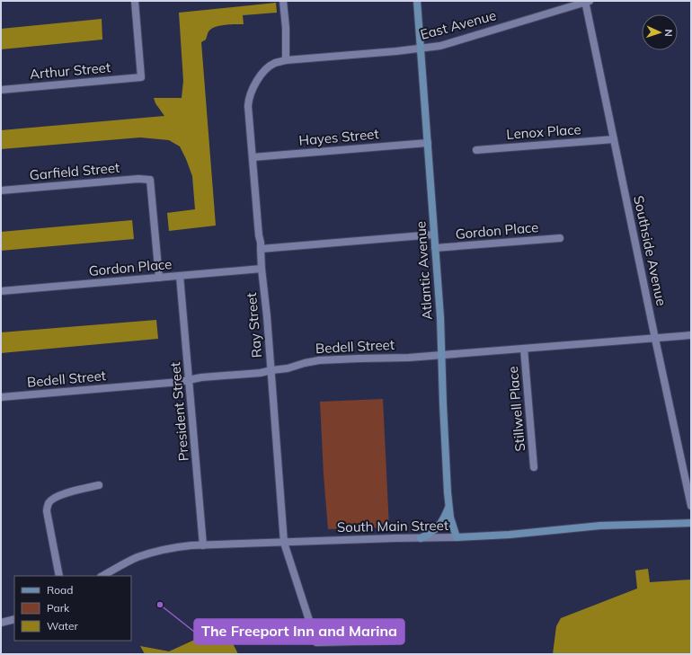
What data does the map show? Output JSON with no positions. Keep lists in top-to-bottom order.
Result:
{
  "streets": {
    "main road": ["Atlantic Avenue", "South Main Street"],
    "street": [
      "East Avenue",
      "Arthur Street",
      "Lenox Place",
      "Hayes Street",
      "Garfield Street",
      "Gordon Place",
      "Southside Avenue",
      "Ray Street",
      "Bedell Street",
      "Stillwell Place",
      "President Street"
    ]
  },
  "crossings": [
    ["East Avenue", "Southside Avenue"],
    ["East Avenue", "Atlantic Avenue"],
    ["East Avenue", "Ray Street"],
    ["Lenox Place", "Southside Avenue"],
    ["Hayes Street", "Atlantic Avenue"],
    ["Hayes Street", "Ray Street"],
    ["Garfield Street", "Gordon Place"],
    ["Gordon Place", "Atlantic Avenue"],
    ["Gordon Place", "Ray Street"],
    ["Gordon Place", "President Street"],
    ["Southside Avenue", "Bedell Street"],
    ["Atlantic Avenue", "Bedell Street"],
    ["Atlantic Avenue", "South Main Street"],
    ["Ray Street", "Bedell Street"],
    ["Ray Street", "South Main Street"],
    ["Bedell Street", "Stillwell Place"],
    ["Bedell Street", "President Street"],
    ["President Street", "South Main Street"]
  ],
  "places": ["The Freeport Inn and Marina"],
  "legend": ["Road", "Park", "Water"],
  "north": "right"
}
